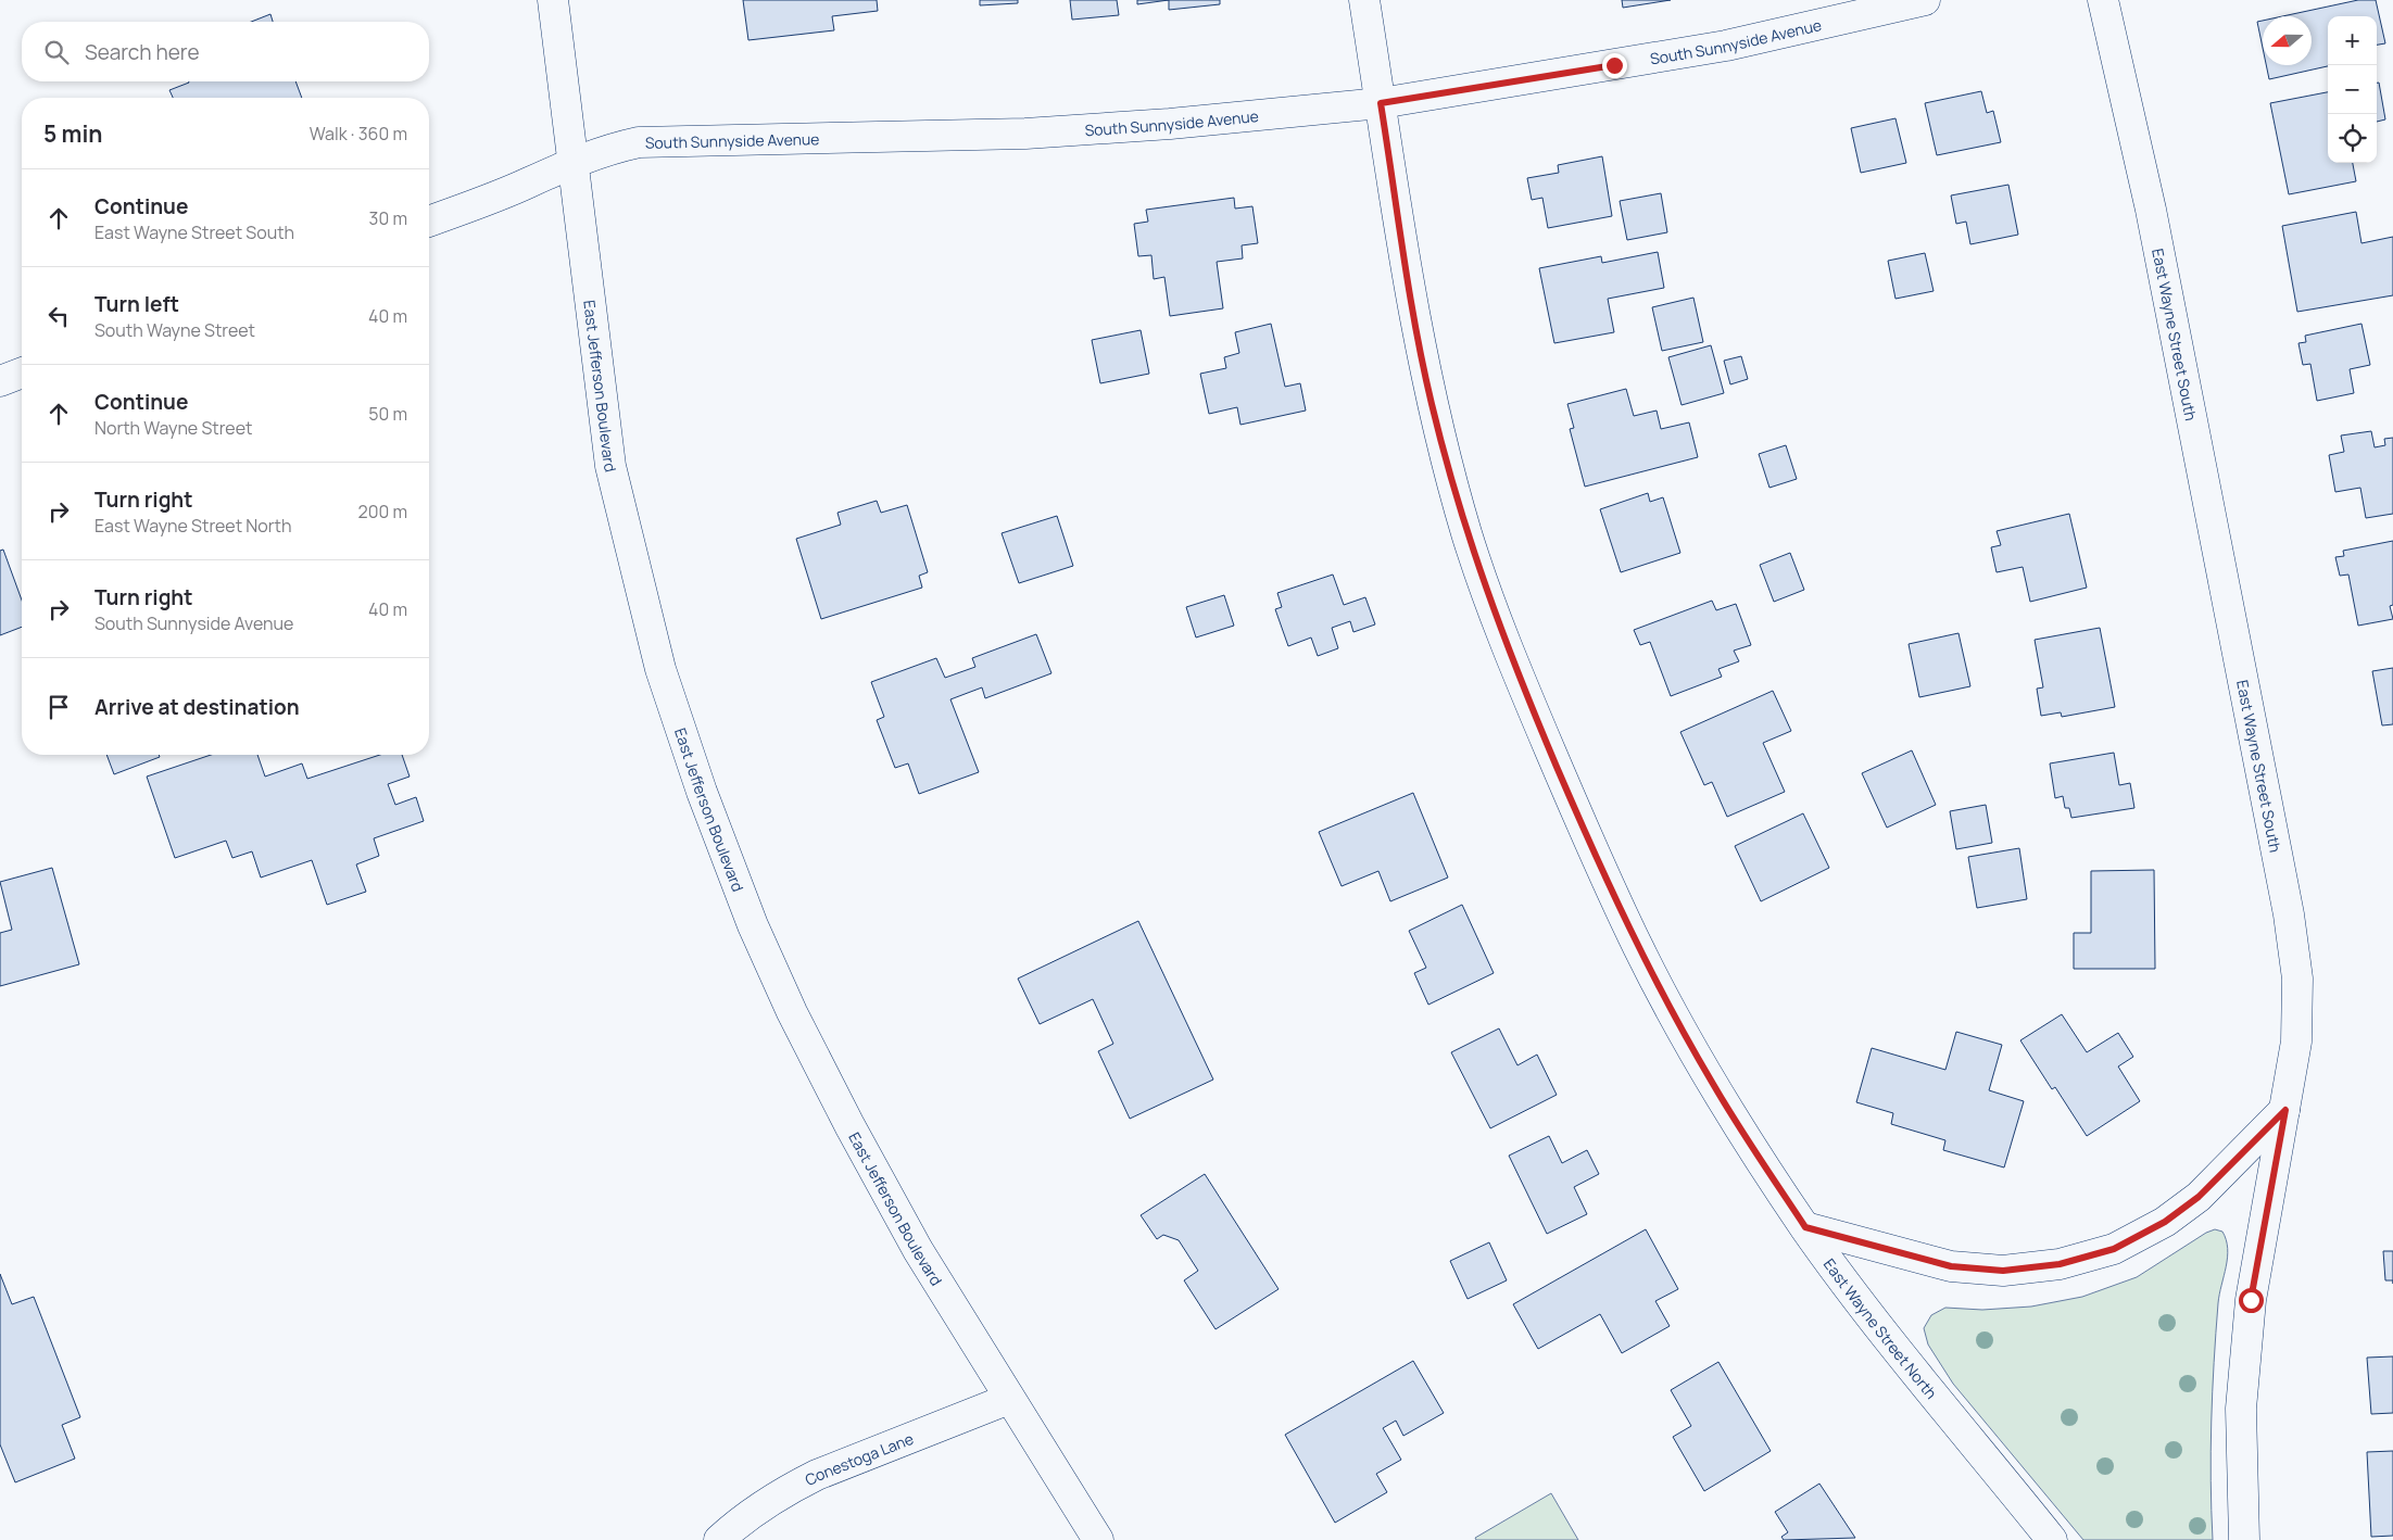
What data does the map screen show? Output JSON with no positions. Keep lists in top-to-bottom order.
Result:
{
  "streets": {
    "street": [
      "South Sunnyside Avenue",
      "East Wayne Street South",
      "East Jefferson Boulevard",
      "East Wayne Street North",
      "Conestoga Lane"
    ]
  },
  "crossings": [
    ["South Sunnyside Avenue", "East Jefferson Boulevard"],
    ["South Sunnyside Avenue", "East Wayne Street North"],
    ["East Jefferson Boulevard", "Conestoga Lane"]
  ],
  "north": "left",
  "page": {
    "map_buttons": ["+", "−"],
    "search": "Search here",
    "heading": ["5 min", "Walk · 360 m"],
    "list": [
      ["Continue", "East Wayne Street South", "30 m"],
      ["Turn left", "South Wayne Street", "40 m"],
      ["Continue", "North Wayne Street", "50 m"],
      ["Turn right", "East Wayne Street North", "200 m"],
      ["Turn right", "South Sunnyside Avenue", "40 m"],
      "Arrive at destination"
    ]
  }
}
